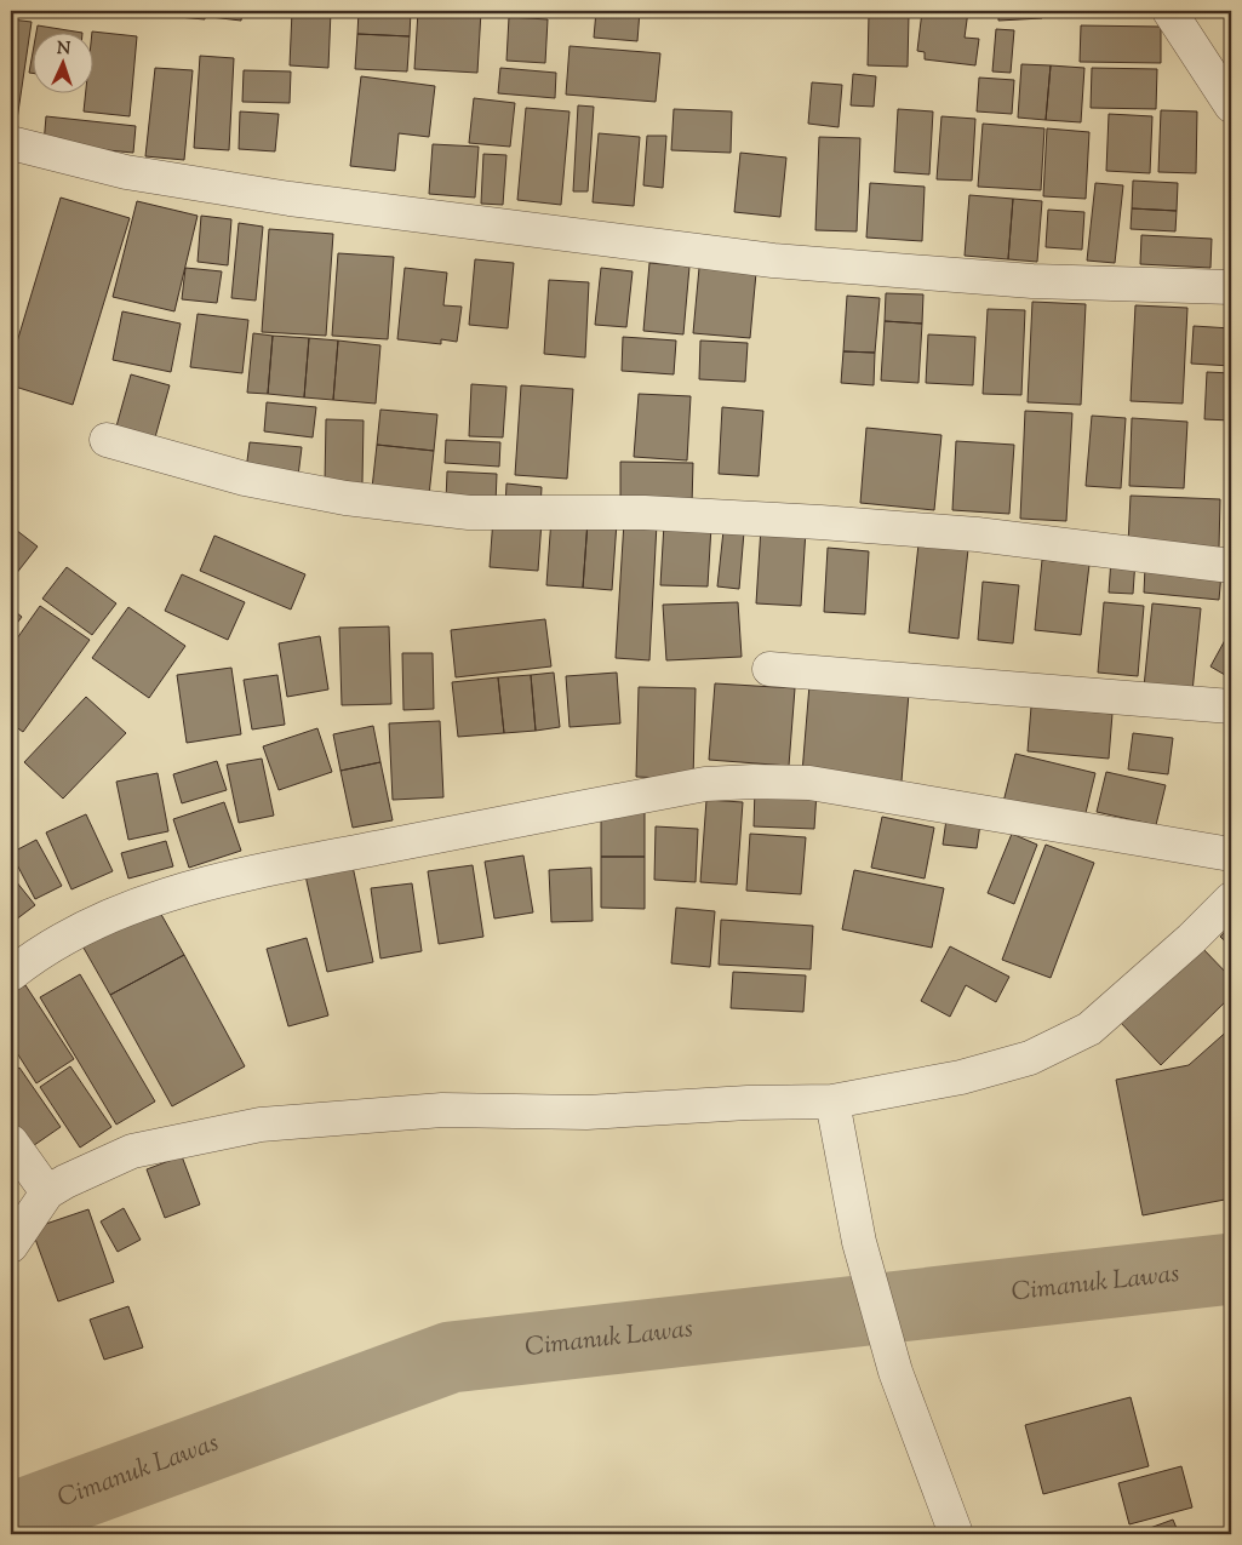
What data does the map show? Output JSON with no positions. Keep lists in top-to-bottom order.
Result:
{
  "water": ["Cimanuk Lawas"],
  "north": "top"
}
